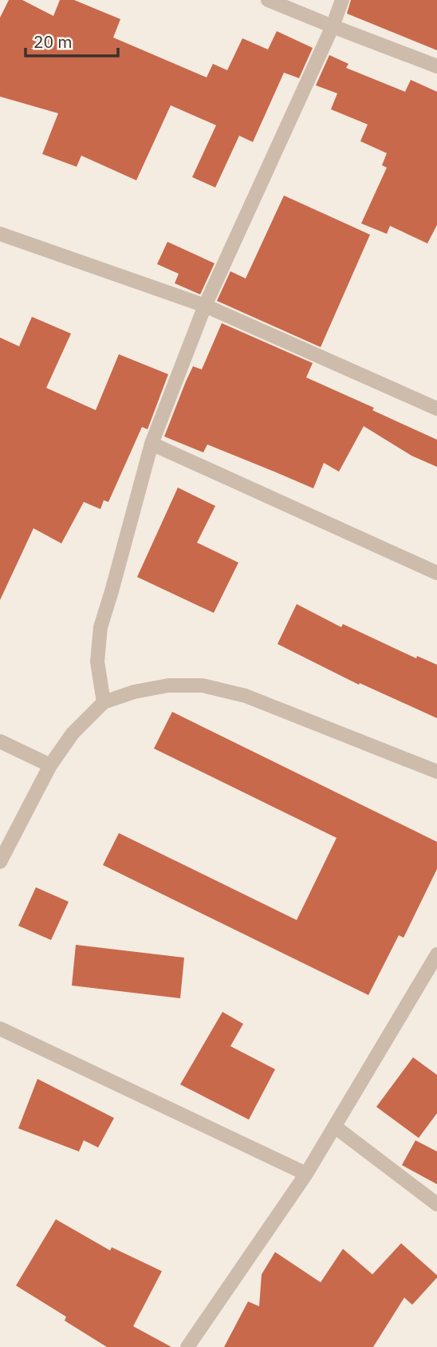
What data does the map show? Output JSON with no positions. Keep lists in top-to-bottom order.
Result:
{
  "scale_bar": "20 m"
}
